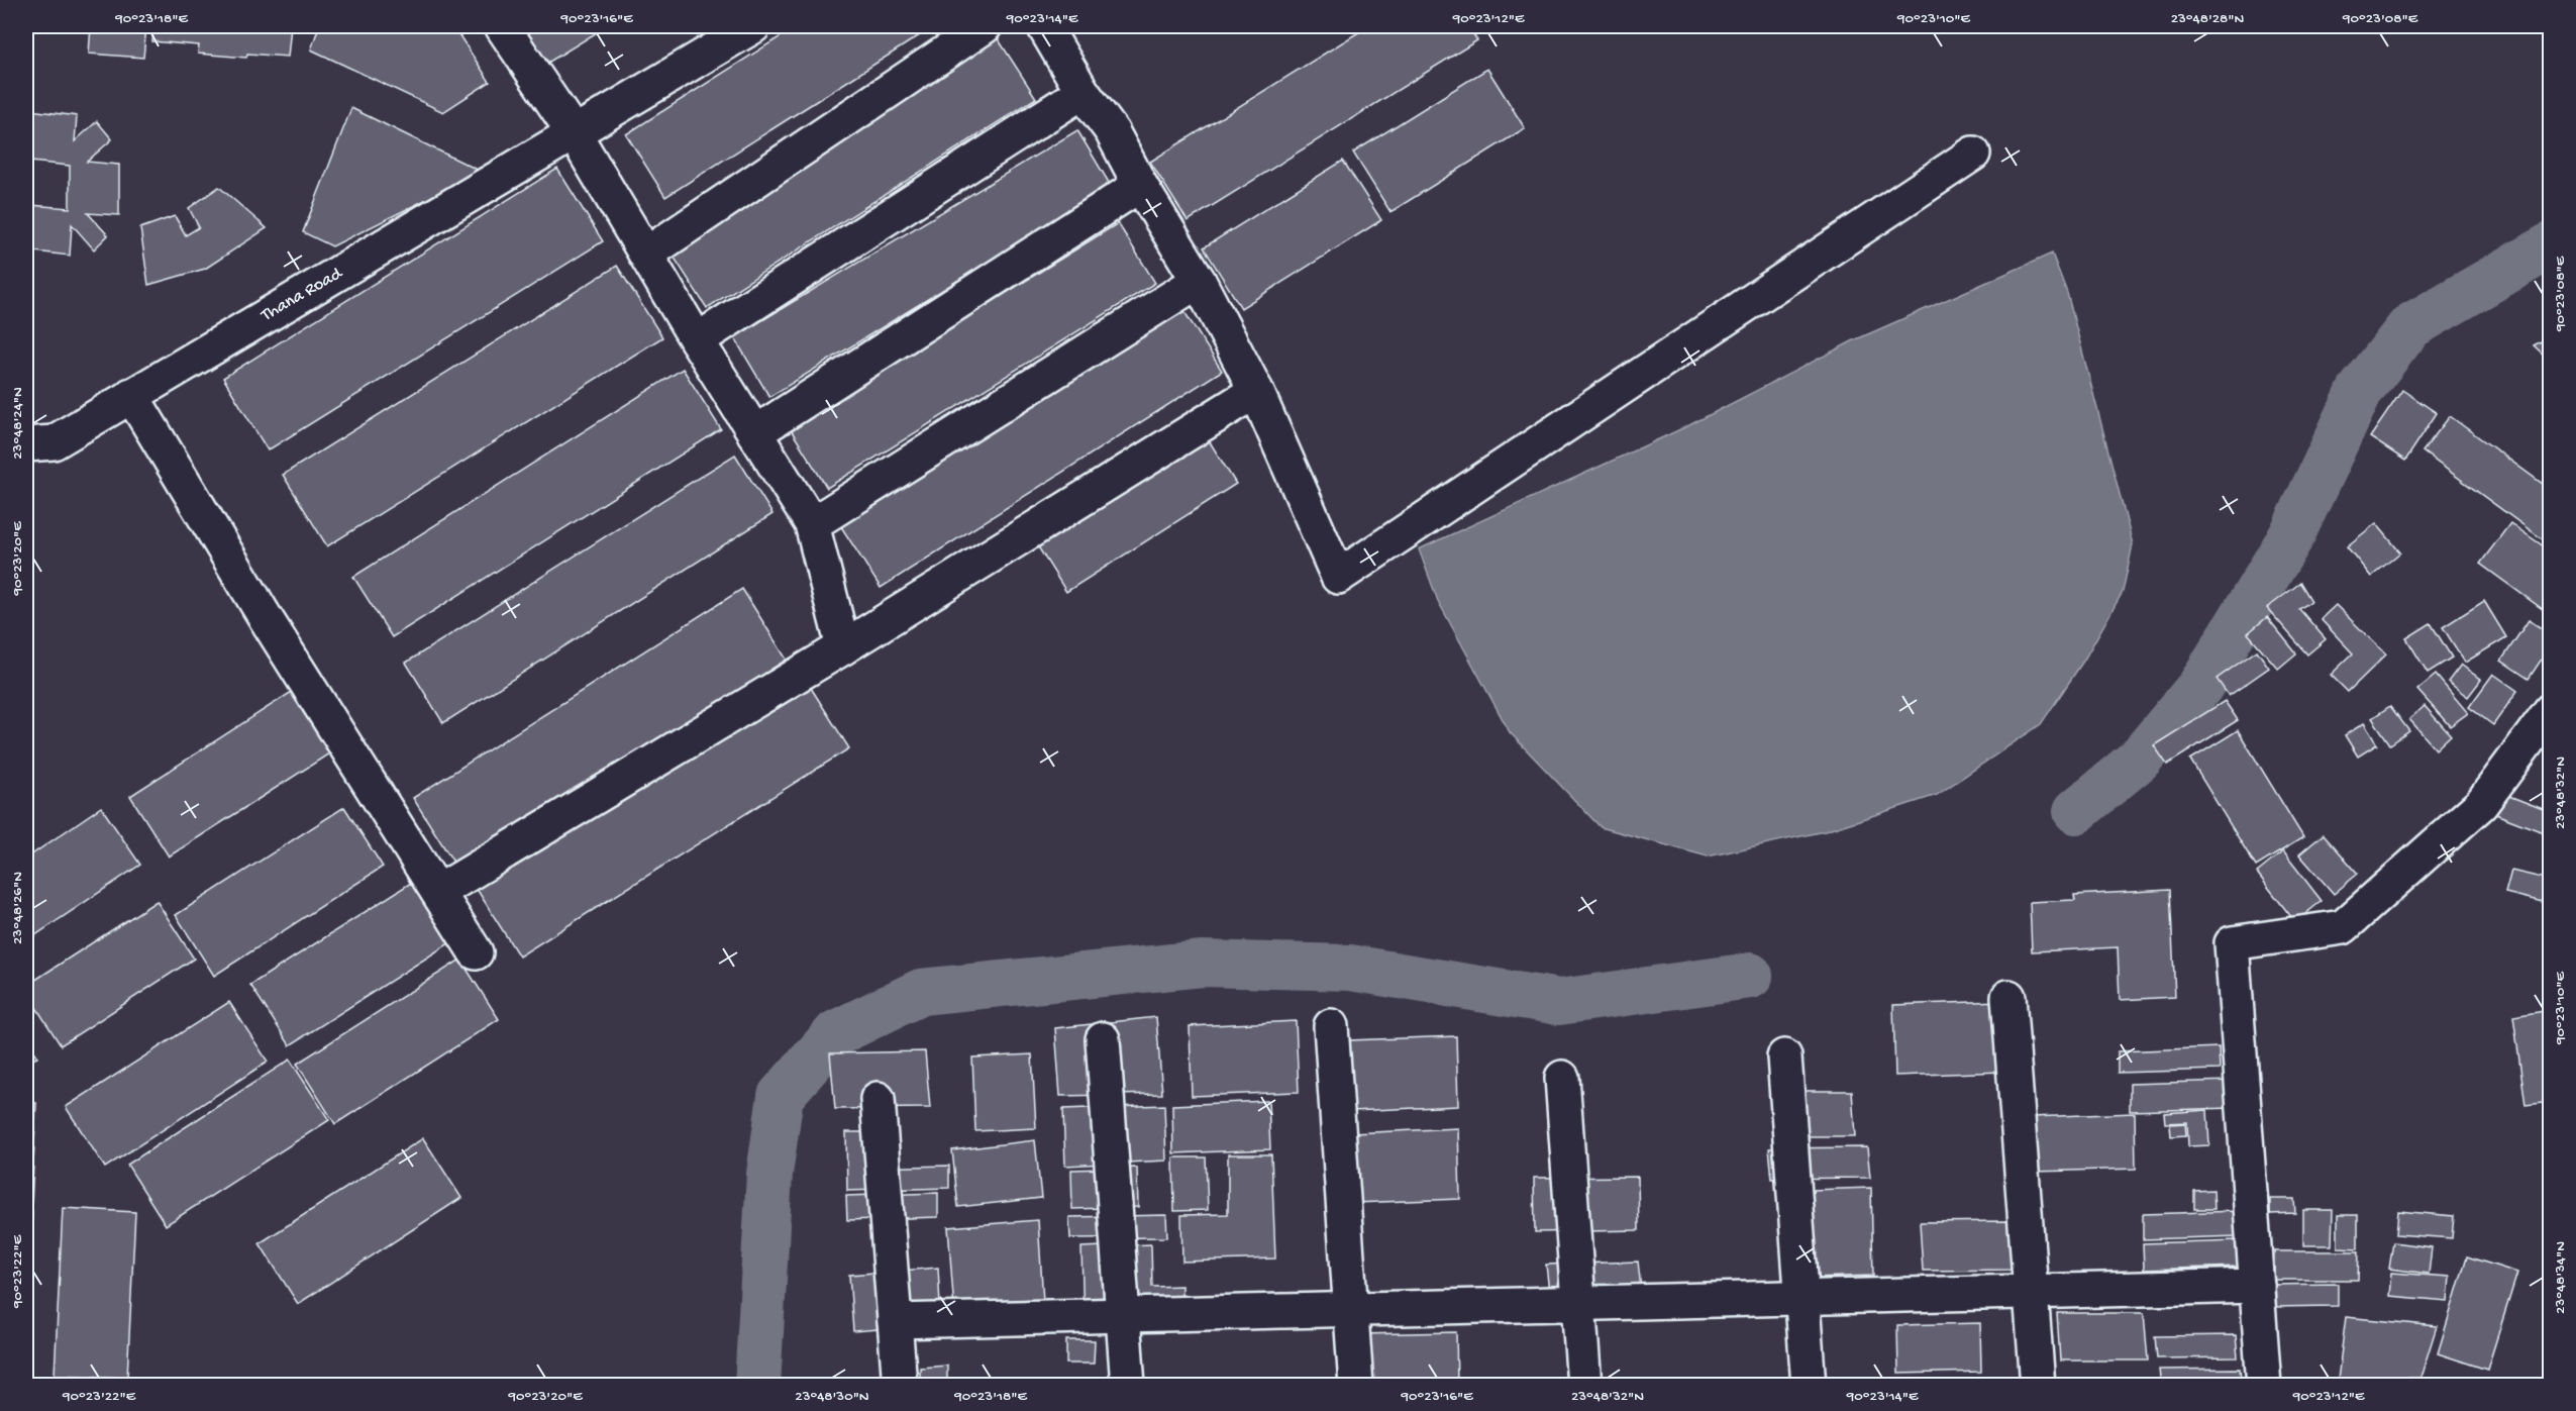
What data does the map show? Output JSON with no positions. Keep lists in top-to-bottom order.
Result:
{
  "streets": {
    "street": ["Thana Road"]
  },
  "coordinates": [
    "90°23'18\"E",
    "90°23'16\"E",
    "90°23'14\"E",
    "90°23'12\"E",
    "90°23'10\"E",
    "23°48'28\"N",
    "90°23'08\"E",
    "23°48'24\"N",
    "90°23'20\"E",
    "23°48'32\"N",
    "23°48'26\"N",
    "90°23'22\"E",
    "23°48'34\"N",
    "23°48'30\"N"
  ]
}
